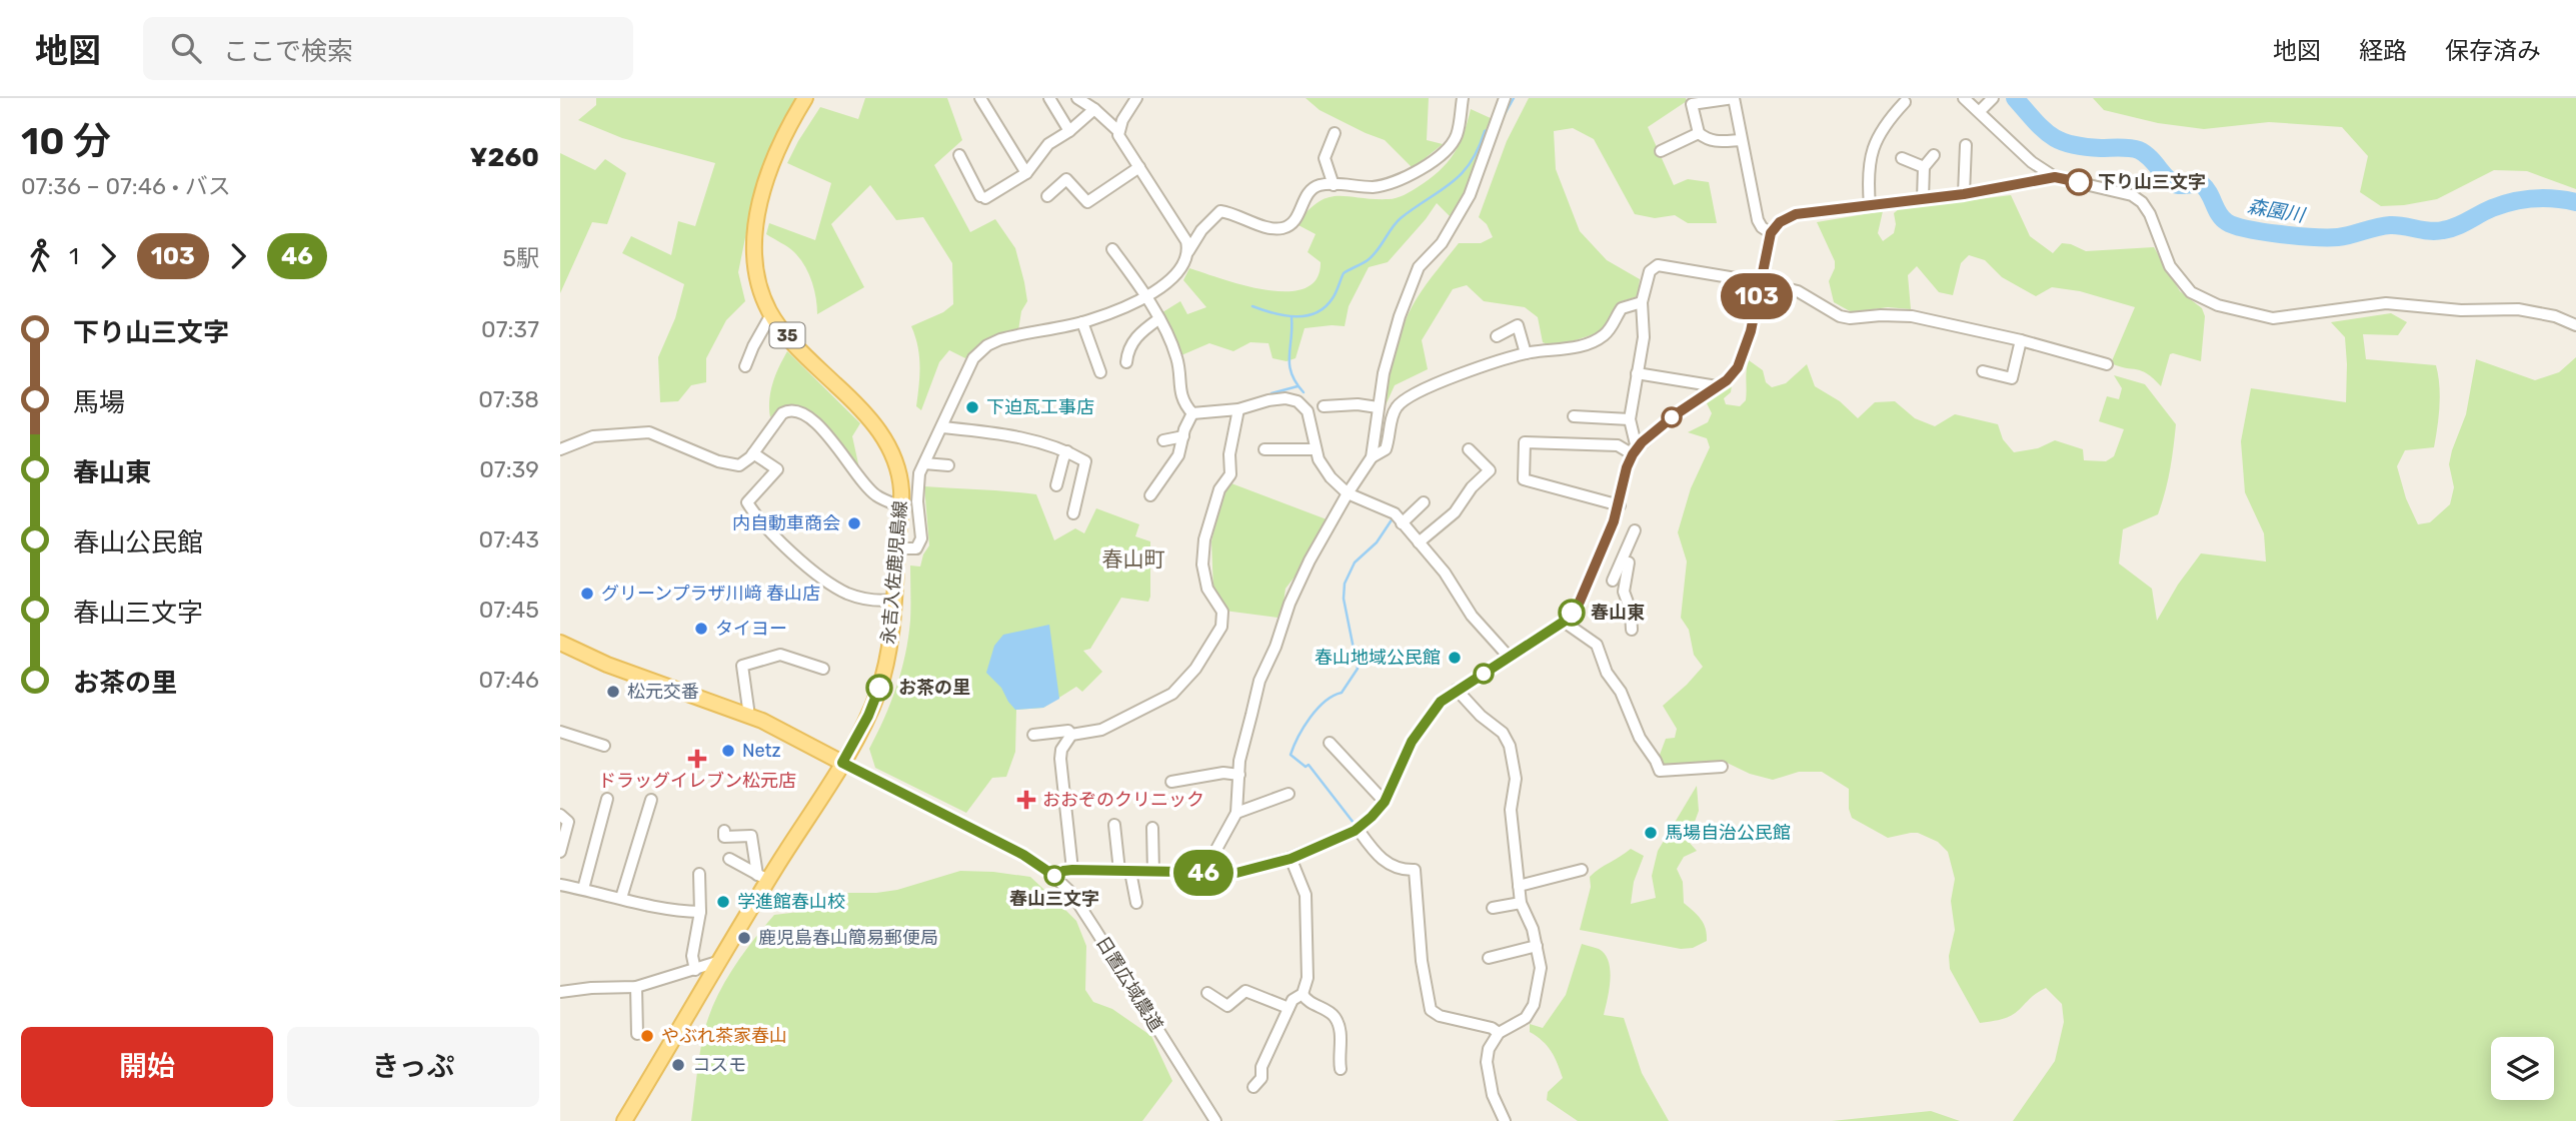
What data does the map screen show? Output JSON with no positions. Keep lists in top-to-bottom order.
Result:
{
  "streets": {
    "main road": ["35", "永吉入佐鹿児島線"],
    "street": ["日置広域農道"]
  },
  "crossings": [
    ["永吉入佐鹿児島線", "日置広域農道"]
  ],
  "districts": ["春山町"],
  "water": ["森園川"],
  "places": {
    "other": [
      "下り山三文字",
      "下迫瓦工事店",
      "内自動車商会",
      "グリーンプラザ川﨑 春山店",
      "春山東",
      "タイヨー",
      "春山地域公民館",
      "お茶の里",
      "松元交番",
      "Netz",
      "馬場自治公民館",
      "春山三文字",
      "学進館春山校",
      "鹿児島春山簡易郵便局",
      "やぶれ茶家春山",
      "コスモ"
    ],
    "health": ["ドラッグイレブン松元店", "おおぞのクリニック"]
  },
  "lines": ["bus line 103", "bus line 46"],
  "page": {
    "header": "地図",
    "search": "ここで検索",
    "nav": ["地図", "経路", "保存済み"],
    "heading": ["10 分", "07:36 – 07:46 · バス", "¥260"],
    "on_map": ["103", "46"],
    "legs": [
      "1",
      "103",
      "46",
      "5駅"
    ],
    "list": [
      {
        "name": "下り山三文字",
        "value": "07:37"
      },
      {
        "name": "馬場",
        "value": "07:38"
      },
      {
        "name": "春山東",
        "value": "07:39"
      },
      {
        "name": "春山公民館",
        "value": "07:43"
      },
      {
        "name": "春山三文字",
        "value": "07:45"
      },
      {
        "name": "お茶の里",
        "value": "07:46"
      }
    ],
    "buttons": ["開始", "きっぷ"]
  }
}
